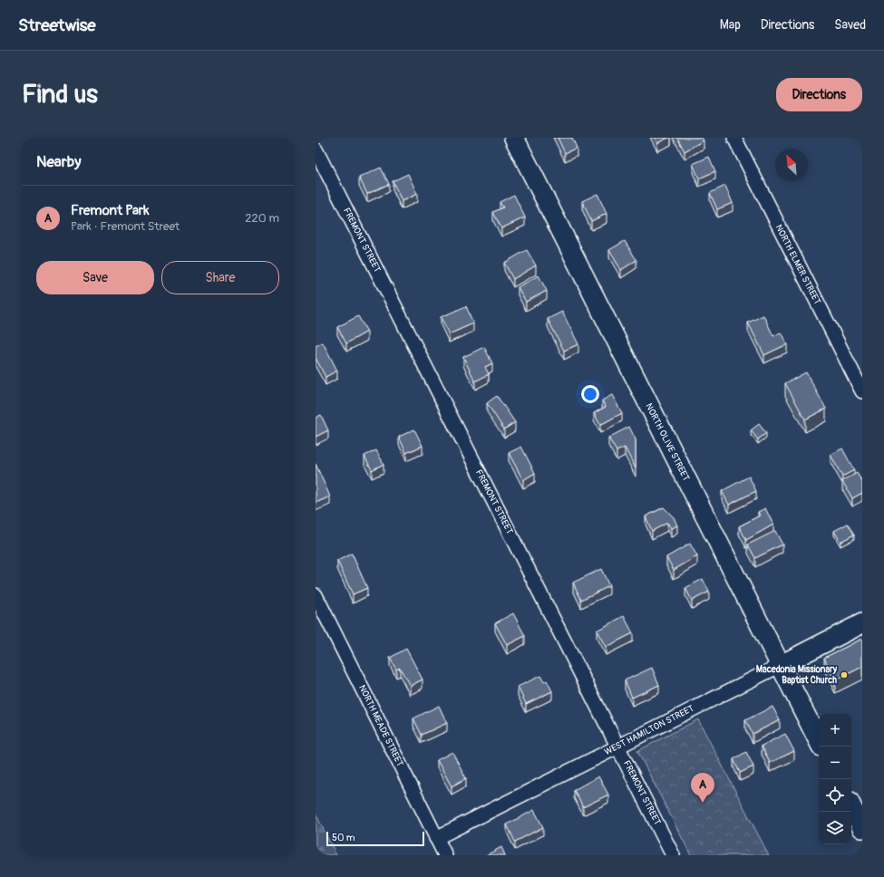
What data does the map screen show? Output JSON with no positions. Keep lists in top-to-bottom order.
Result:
{
  "streets": {
    "street": [
      "FREMONT STREET",
      "NORTH ELMER STREET",
      "NORTH OLIVE STREET",
      "NORTH MEADE STREET",
      "WEST HAMILTON STREET"
    ]
  },
  "crossings": [
    ["FREMONT STREET", "WEST HAMILTON STREET"],
    ["NORTH OLIVE STREET", "WEST HAMILTON STREET"],
    ["NORTH MEADE STREET", "WEST HAMILTON STREET"]
  ],
  "places": ["Macedonia Missionary Baptist Church"],
  "scale_bar": "50 m",
  "north": "top left",
  "page": {
    "header": "Streetwise",
    "nav": ["Map", "Directions", "Saved"],
    "buttons": [
      "Directions",
      ["Save", "Share"]
    ],
    "title": "Find us",
    "heading": "Nearby",
    "list": [
      {
        "mark": "A",
        "name": "Fremont Park",
        "note": "Park · Fremont Street",
        "value": "220 m"
      }
    ],
    "map_buttons": ["+", "−"],
    "pins": "A",
    "scale": "50 m"
  }
}
